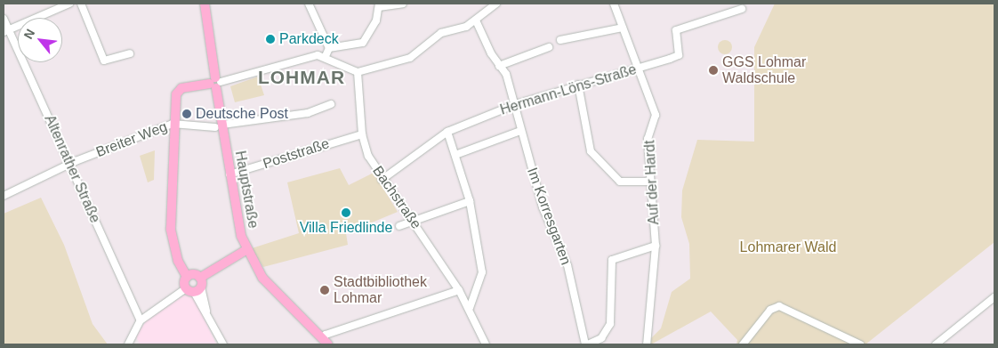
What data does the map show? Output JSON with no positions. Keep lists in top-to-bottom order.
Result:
{
  "streets": {
    "main road": ["Hauptstraße"],
    "street": [
      "Hermann-Löns-Straße",
      "Breiter Weg",
      "Poststraße",
      "Altenrather Straße",
      "Auf der Hardt",
      "Bachstraße",
      "Im Korresgarten"
    ]
  },
  "crossings": [
    ["Hermann-Löns-Straße", "Auf der Hardt"],
    ["Hermann-Löns-Straße", "Bachstraße"],
    ["Hermann-Löns-Straße", "Im Korresgarten"],
    ["Breiter Weg", "Altenrather Straße"],
    ["Breiter Weg", "Hauptstraße"],
    ["Poststraße", "Hauptstraße"],
    ["Poststraße", "Bachstraße"],
    ["Auf der Hardt", "Im Korresgarten"]
  ],
  "districts": ["LOHMAR"],
  "parks": ["Lohmarer Wald"],
  "places": [
    "Parkdeck",
    "GGS Lohmar Waldschule",
    "Deutsche Post",
    "Villa Friedlinde",
    "Stadtbibliothek Lohmar"
  ],
  "north": "top left"
}
